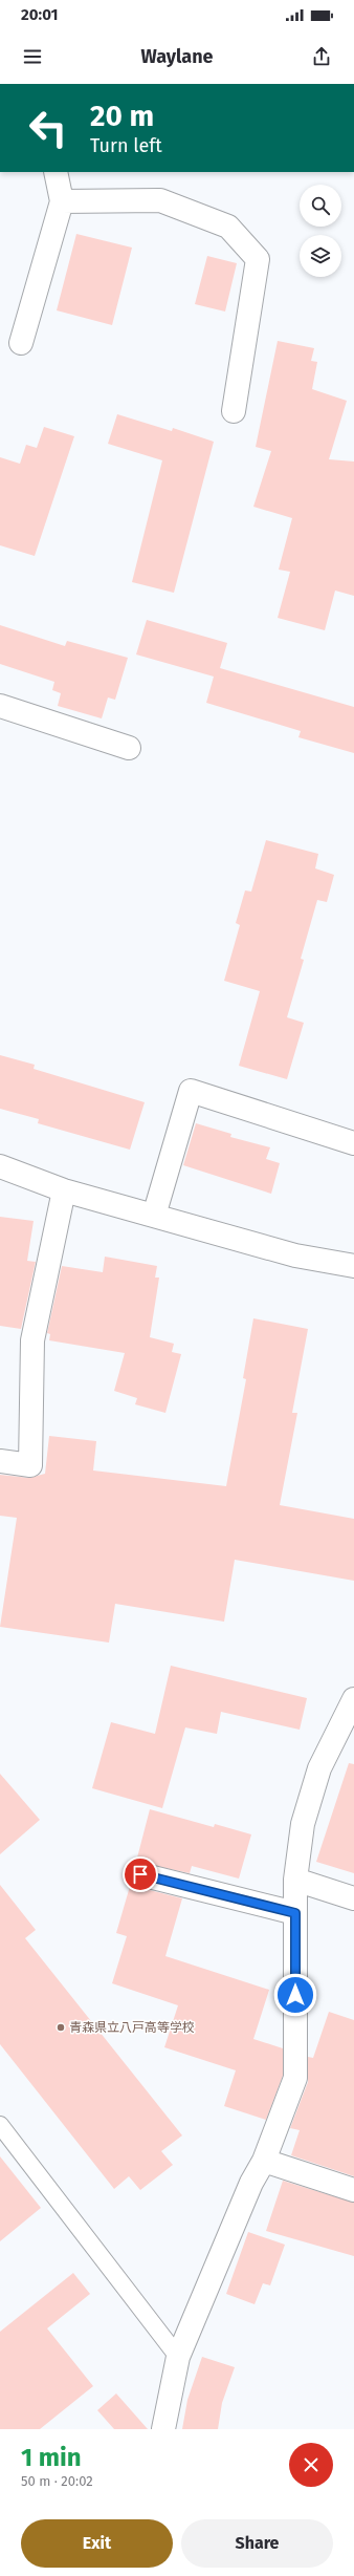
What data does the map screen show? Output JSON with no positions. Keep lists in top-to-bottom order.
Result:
{
  "places": ["青森県立八戸高等学校"],
  "page": {
    "status": "20:01",
    "header": "Waylane",
    "turn": ["20 m", "Turn left"],
    "heading": ["1 min", "50 m · 20:02"],
    "buttons": ["Exit", "Share"]
  }
}
